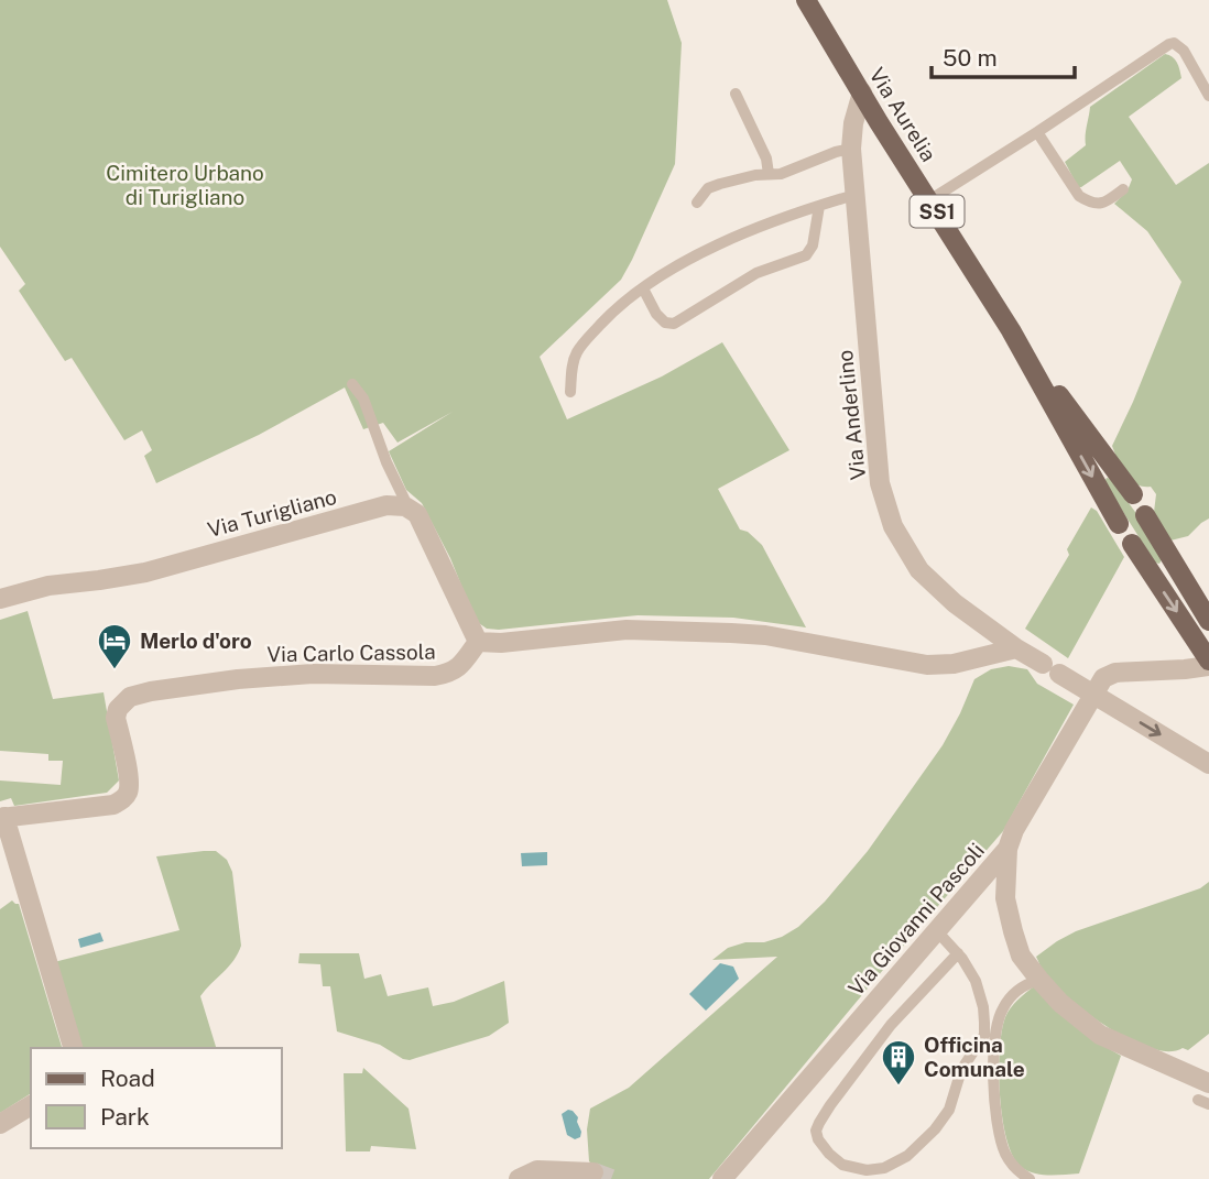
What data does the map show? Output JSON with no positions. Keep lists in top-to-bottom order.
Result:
{
  "streets": {
    "main road": ["Via Aurelia", "SS1"],
    "street": [
      "Via Anderlino",
      "Via Turigliano",
      "Via Carlo Cassola",
      "Via Giovanni Pascoli"
    ]
  },
  "crossings": [
    ["Via Aurelia", "Via Anderlino"],
    ["Via Anderlino", "Via Giovanni Pascoli"]
  ],
  "parks": ["Cimitero Urbano di Turigliano"],
  "places": {
    "hotel": ["Merlo d'oro"],
    "building": ["Officina Comunale"]
  },
  "legend": ["Road", "Park"],
  "scale_bar": "50 m"
}
